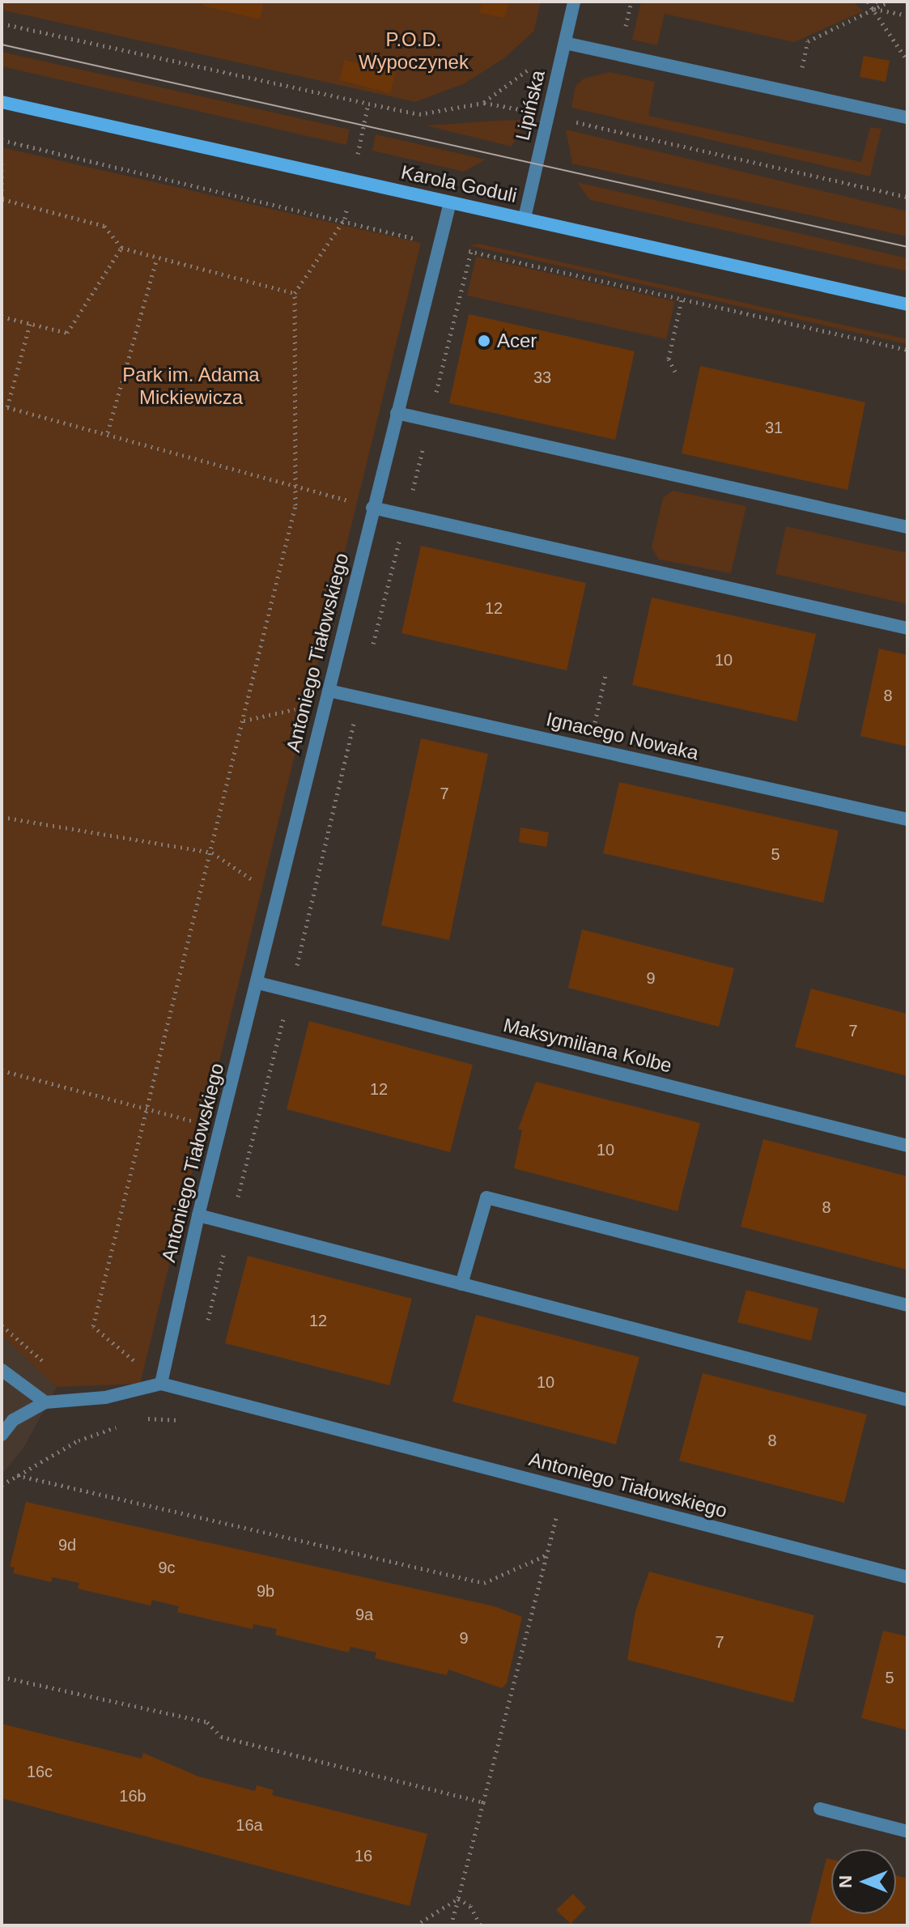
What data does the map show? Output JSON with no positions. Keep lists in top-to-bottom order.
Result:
{
  "streets": {
    "main road": ["Karola Goduli"],
    "street": [
      "Lipińska",
      "Antoniego Tiałowskiego",
      "Ignacego Nowaka",
      "Maksymiliana Kolbe"
    ]
  },
  "crossings": [
    ["Lipińska", "Karola Goduli"],
    ["Karola Goduli", "Antoniego Tiałowskiego"],
    ["Antoniego Tiałowskiego", "Ignacego Nowaka"],
    ["Antoniego Tiałowskiego", "Maksymiliana Kolbe"]
  ],
  "parks": ["P.O.D. Wypoczynek", "Park im. Adama Mickiewicza"],
  "places": ["Acer"],
  "house_numbers": [
    "33",
    "31",
    "12",
    "10",
    "8",
    "7",
    "5",
    "9",
    "7",
    "12",
    "10",
    "8",
    "12",
    "10",
    "8",
    "9d",
    "9c",
    "9b",
    "9a",
    "9",
    "7",
    "5",
    "16c",
    "16b",
    "16a",
    "16"
  ],
  "north": "left"
}
